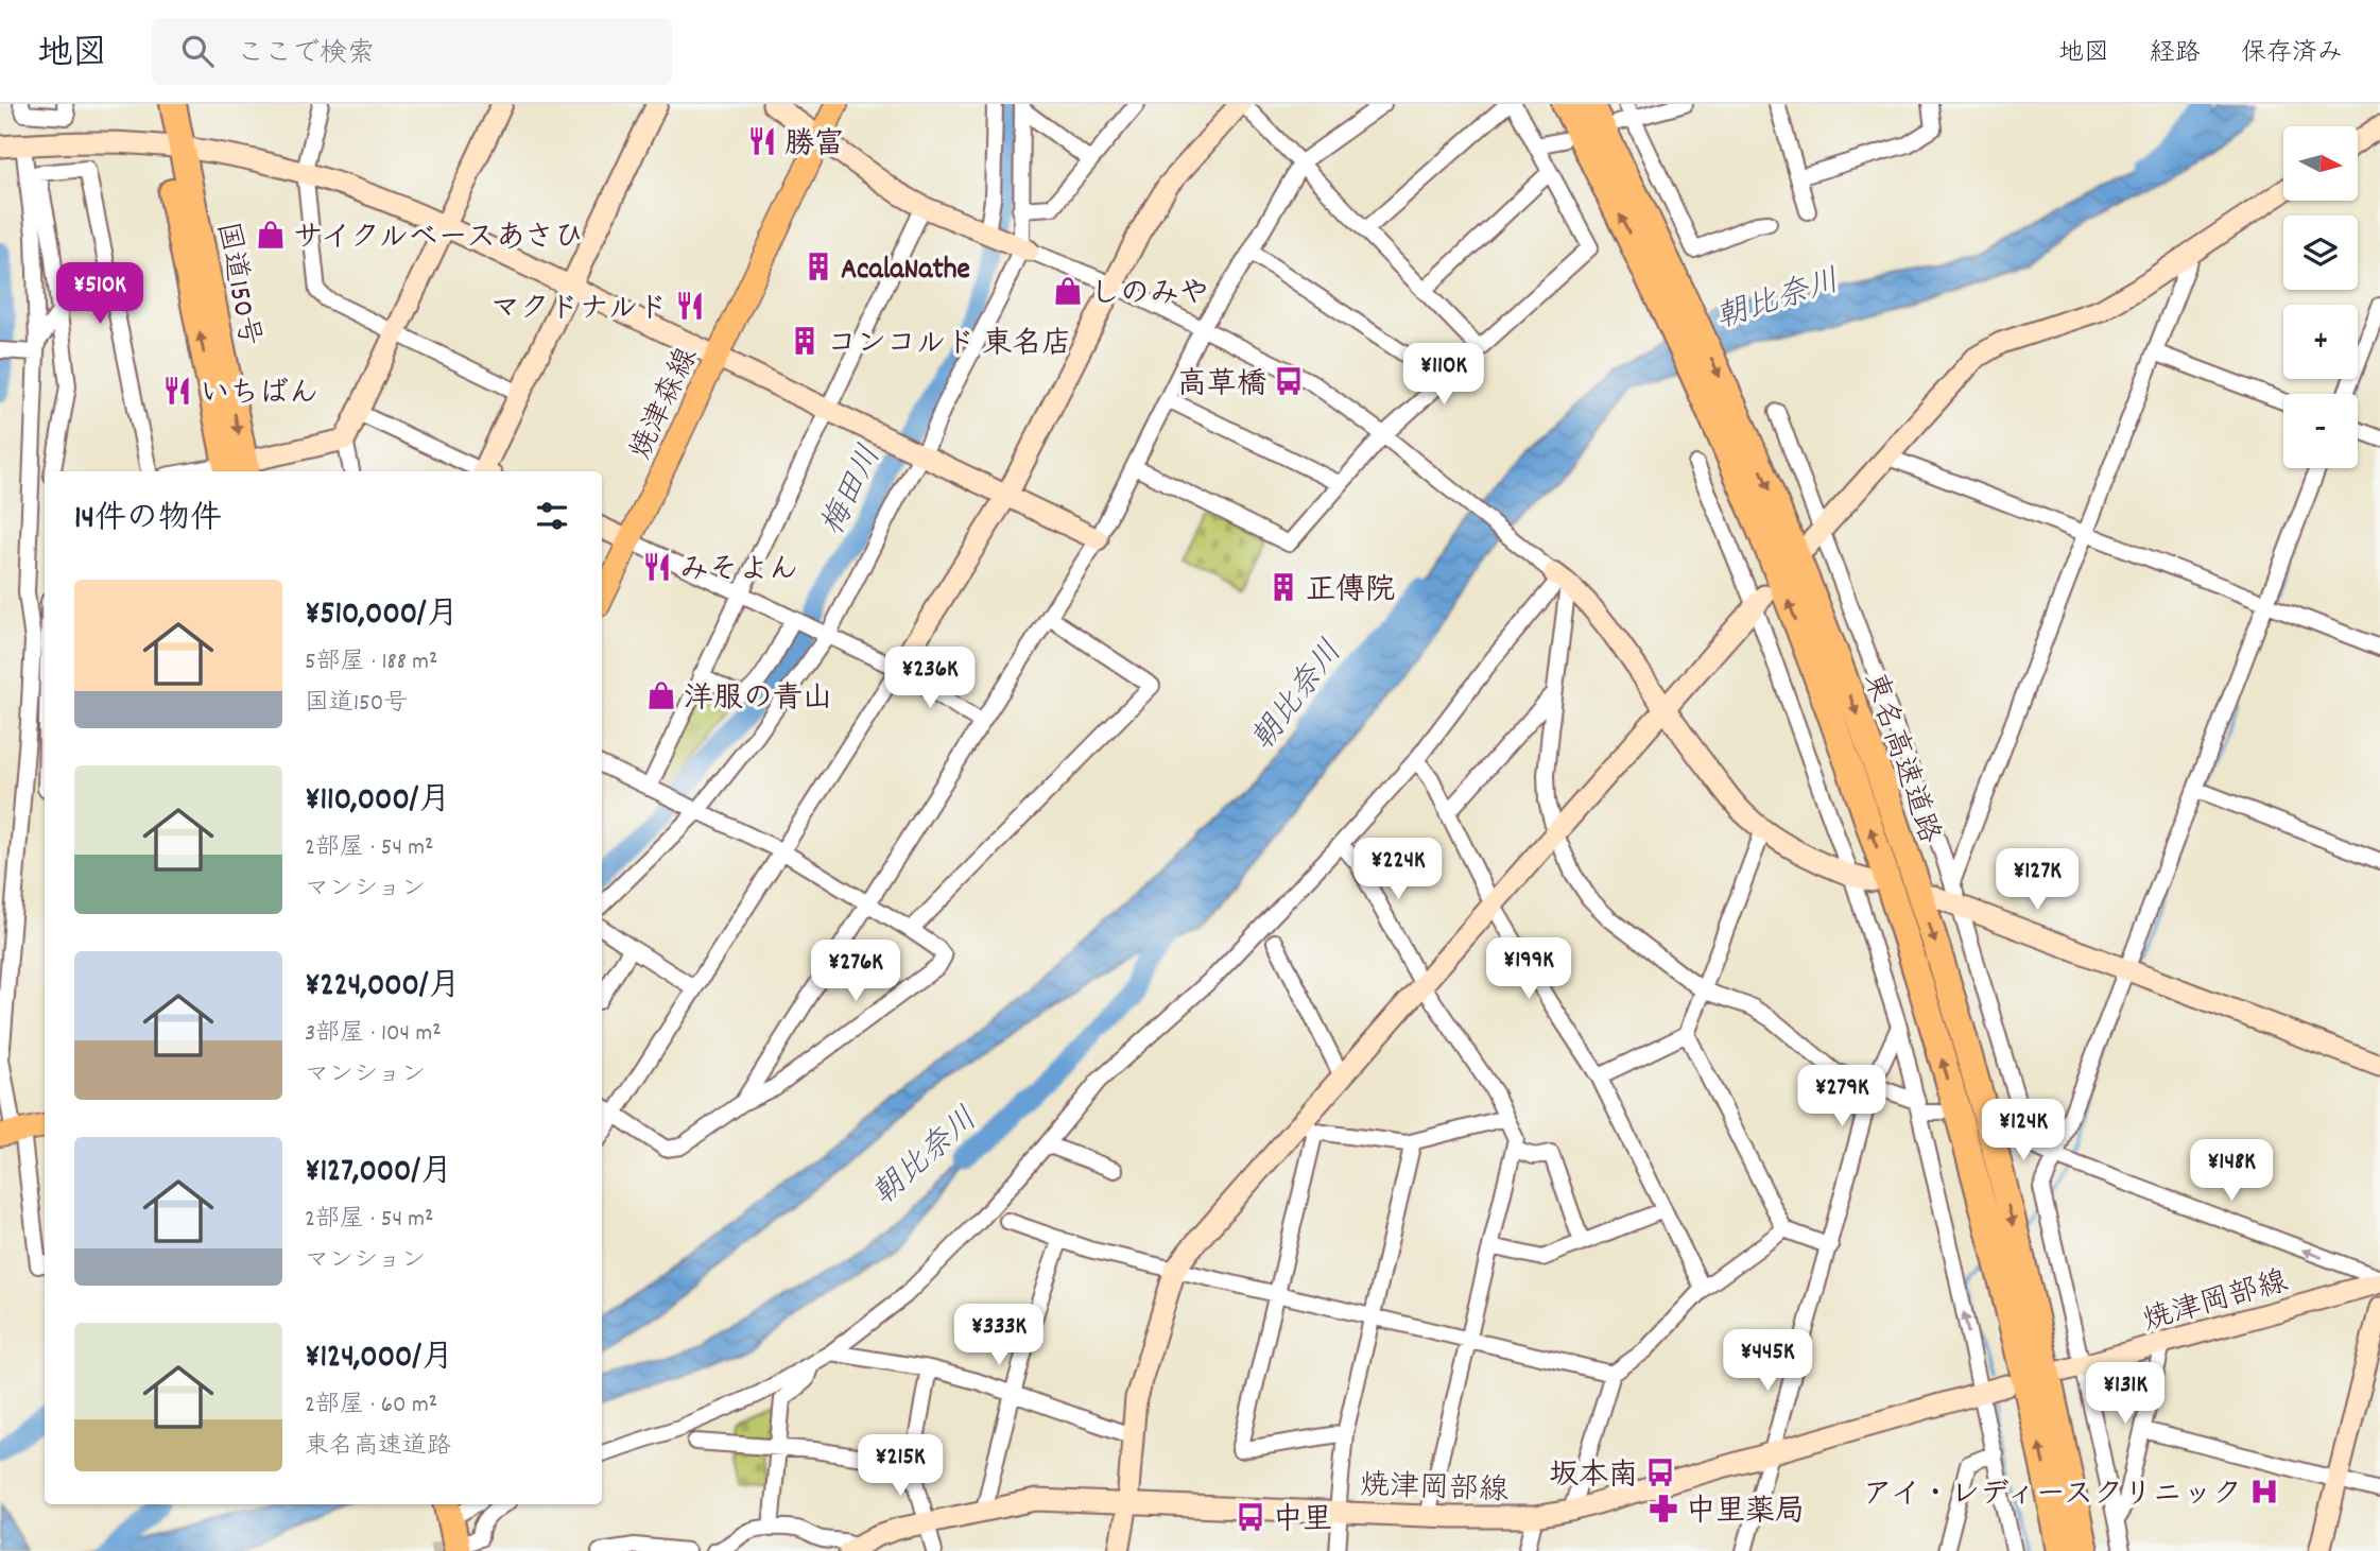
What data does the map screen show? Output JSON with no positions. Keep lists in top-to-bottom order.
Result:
{
  "streets": {
    "highway": ["国道150号", "東名高速道路"],
    "main road": ["焼津森線"],
    "street": ["焼津岡部線"]
  },
  "water": ["朝比奈川", "梅田川"],
  "places": {
    "restaurant": [
      "勝富",
      "マクドナルド",
      "いちばん",
      "みそよん"
    ],
    "shop": ["サイクルベースあさひ", "しのみや", "洋服の青山"],
    "building": ["AcalaNathe", "コンコルド 東名店", "正傳院"],
    "bus stop": ["高草橋", "坂本南", "中里"],
    "hospital": ["アイ・レディースクリニック"],
    "pharmacy": ["中里薬局"]
  },
  "north": "right",
  "page": {
    "header": "地図",
    "search": "ここで検索",
    "nav": ["地図", "経路", "保存済み"],
    "map_buttons": ["+", "−"],
    "price": [
      "¥510K",
      "¥110K",
      "¥236K",
      "¥224K",
      "¥127K",
      "¥199K",
      "¥276K",
      "¥279K",
      "¥124K",
      "¥148K",
      "¥333K",
      "¥445K",
      "¥131K",
      "¥215K"
    ],
    "heading": "14件の物件",
    "list": [
      {
        "name": "¥510,000/月",
        "note": "5部屋 · 188 m² · 国道150号"
      },
      {
        "name": "¥110,000/月",
        "note": "2部屋 · 54 m² · マンション"
      },
      {
        "name": "¥224,000/月",
        "note": "3部屋 · 104 m² · マンション"
      },
      {
        "name": "¥127,000/月",
        "note": "2部屋 · 54 m² · マンション"
      },
      {
        "name": "¥124,000/月",
        "note": "2部屋 · 60 m² · 東名高速道路"
      }
    ]
  }
}
